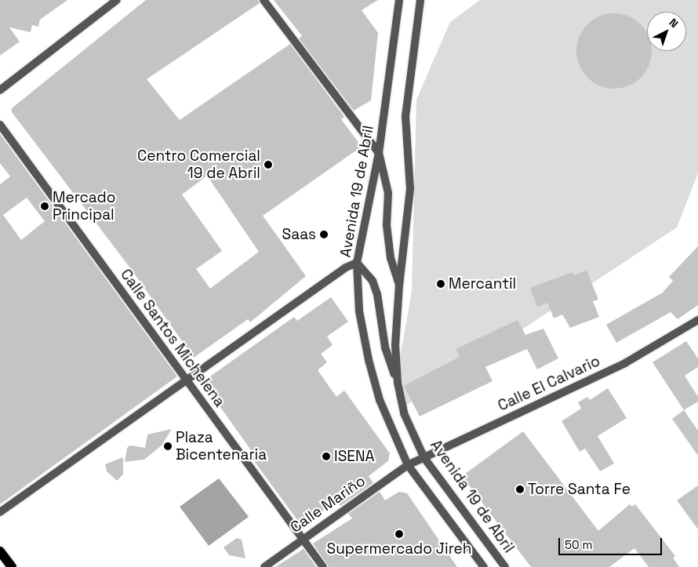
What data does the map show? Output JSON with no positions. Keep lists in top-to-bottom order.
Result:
{
  "streets": {
    "street": [
      "Avenida 19 de Abril",
      "Calle Santos Michelena",
      "Calle El Calvario",
      "Calle Mariño"
    ]
  },
  "crossings": [
    ["Avenida 19 de Abril", "Calle El Calvario"],
    ["Avenida 19 de Abril", "Calle Mariño"],
    ["Calle Santos Michelena", "Calle Mariño"],
    ["Calle El Calvario", "Calle Mariño"]
  ],
  "places": [
    "Centro Comercial 19 de Abril",
    "Mercado Principal",
    "Saas",
    "Mercantil",
    "Plaza Bicentenaria",
    "ISENA",
    "Torre Santa Fe",
    "Supermercado Jireh"
  ],
  "scale_bar": "50 m",
  "north": "top right"
}
